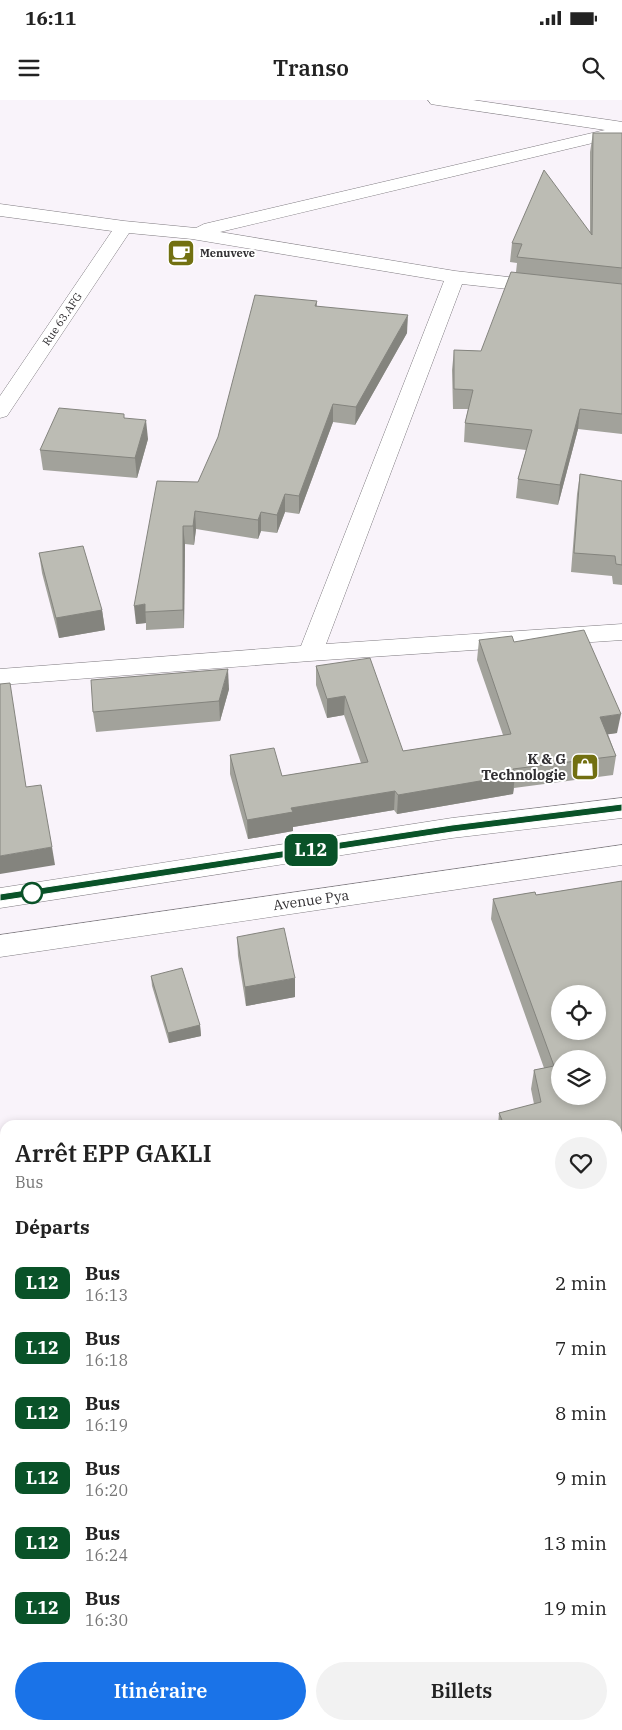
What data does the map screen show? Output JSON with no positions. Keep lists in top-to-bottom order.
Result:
{
  "streets": {
    "street": ["Rue 63.AFG", "Avenue Pya"]
  },
  "places": {
    "cafe": ["Menuveve"],
    "shop": ["K & G Technologie"]
  },
  "lines": ["bus line L12"],
  "page": {
    "status": "16:11",
    "header": "Transo",
    "on_map": "L12",
    "heading": [
      ["Arrêt EPP GAKLI", "Bus"],
      "Départs"
    ],
    "list": [
      {
        "mark": "L12",
        "name": "Bus",
        "note": "16:13",
        "value": "2 min"
      },
      {
        "mark": "L12",
        "name": "Bus",
        "note": "16:18",
        "value": "7 min"
      },
      {
        "mark": "L12",
        "name": "Bus",
        "note": "16:19",
        "value": "8 min"
      },
      {
        "mark": "L12",
        "name": "Bus",
        "note": "16:20",
        "value": "9 min"
      },
      {
        "mark": "L12",
        "name": "Bus",
        "note": "16:24",
        "value": "13 min"
      },
      {
        "mark": "L12",
        "name": "Bus",
        "note": "16:30",
        "value": "19 min"
      }
    ],
    "buttons": ["Itinéraire", "Billets"]
  }
}
